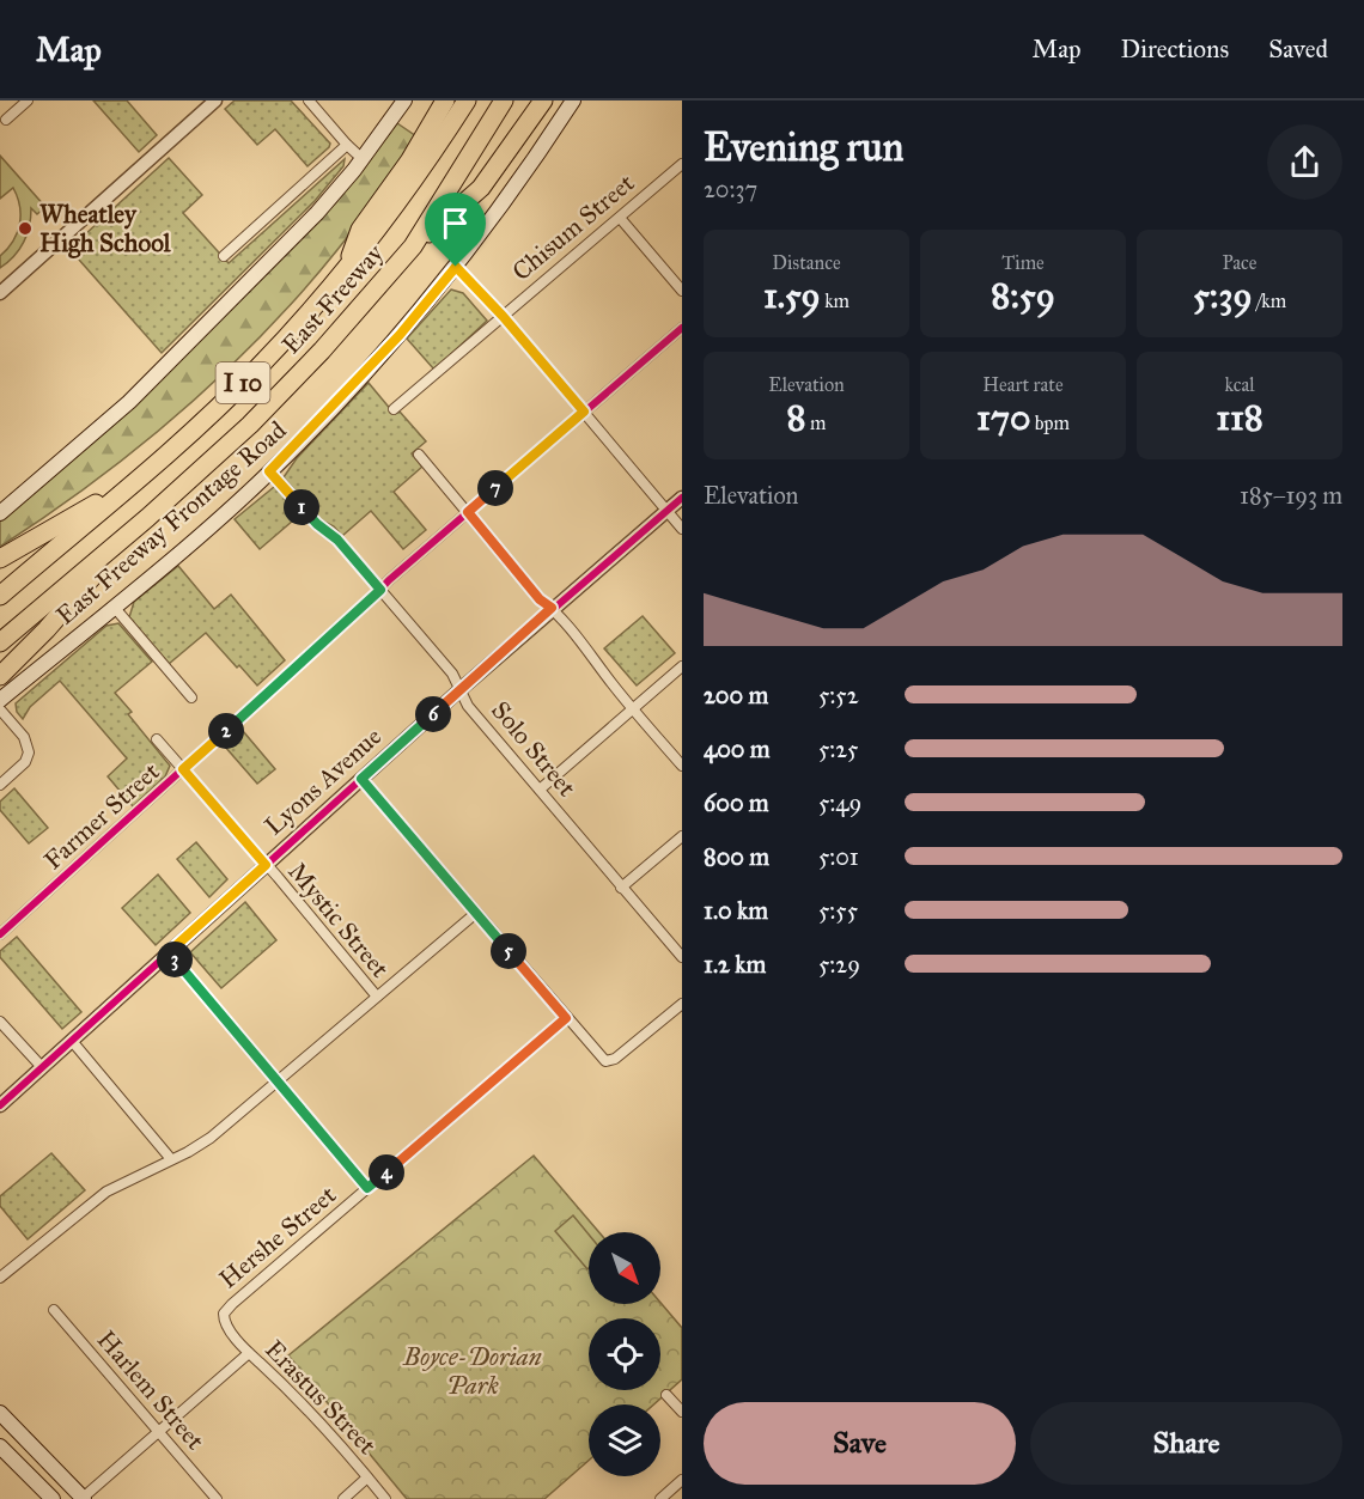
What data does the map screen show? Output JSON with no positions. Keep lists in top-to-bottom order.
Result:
{
  "streets": {
    "highway": ["East Freeway", "I 10"],
    "main road": ["East Freeway Frontage Road"],
    "street": [
      "Chisum Street",
      "Solo Street",
      "Lyons Avenue",
      "Farmer Street",
      "Mystic Street",
      "Hershe Street",
      "Harlem Street",
      "Erastus Street"
    ]
  },
  "crossings": [
    ["East Freeway Frontage Road", "Solo Street"],
    ["Solo Street", "Lyons Avenue"],
    ["Solo Street", "Farmer Street"],
    ["Lyons Avenue", "Mystic Street"],
    ["Farmer Street", "Mystic Street"],
    ["Hershe Street", "Erastus Street"]
  ],
  "parks": ["Boyce-Dorian Park"],
  "places": ["Wheatley High School"],
  "north": "bottom right",
  "page": {
    "header": "Map",
    "nav": ["Map", "Directions", "Saved"],
    "heading": ["Evening run", "20:37"],
    "stats": [
      ["Distance", "1.59 km"],
      ["Time", "8:59"],
      ["Pace", "5:39 /km"],
      ["Elevation", "8 m"],
      ["Heart rate", "170 bpm"],
      ["kcal", "118"]
    ],
    "chart": ["Elevation", "185–193 m"],
    "pins": [
      "7",
      "1",
      "6",
      "2",
      "5",
      "3",
      "4"
    ],
    "list": [
      {
        "name": "200 m",
        "note": "5:52"
      },
      {
        "name": "400 m",
        "note": "5:25"
      },
      {
        "name": "600 m",
        "note": "5:49"
      },
      {
        "name": "800 m",
        "note": "5:01"
      },
      {
        "name": "1.0 km",
        "note": "5:55"
      },
      {
        "name": "1.2 km",
        "note": "5:29"
      }
    ],
    "buttons": ["Save", "Share"]
  }
}
